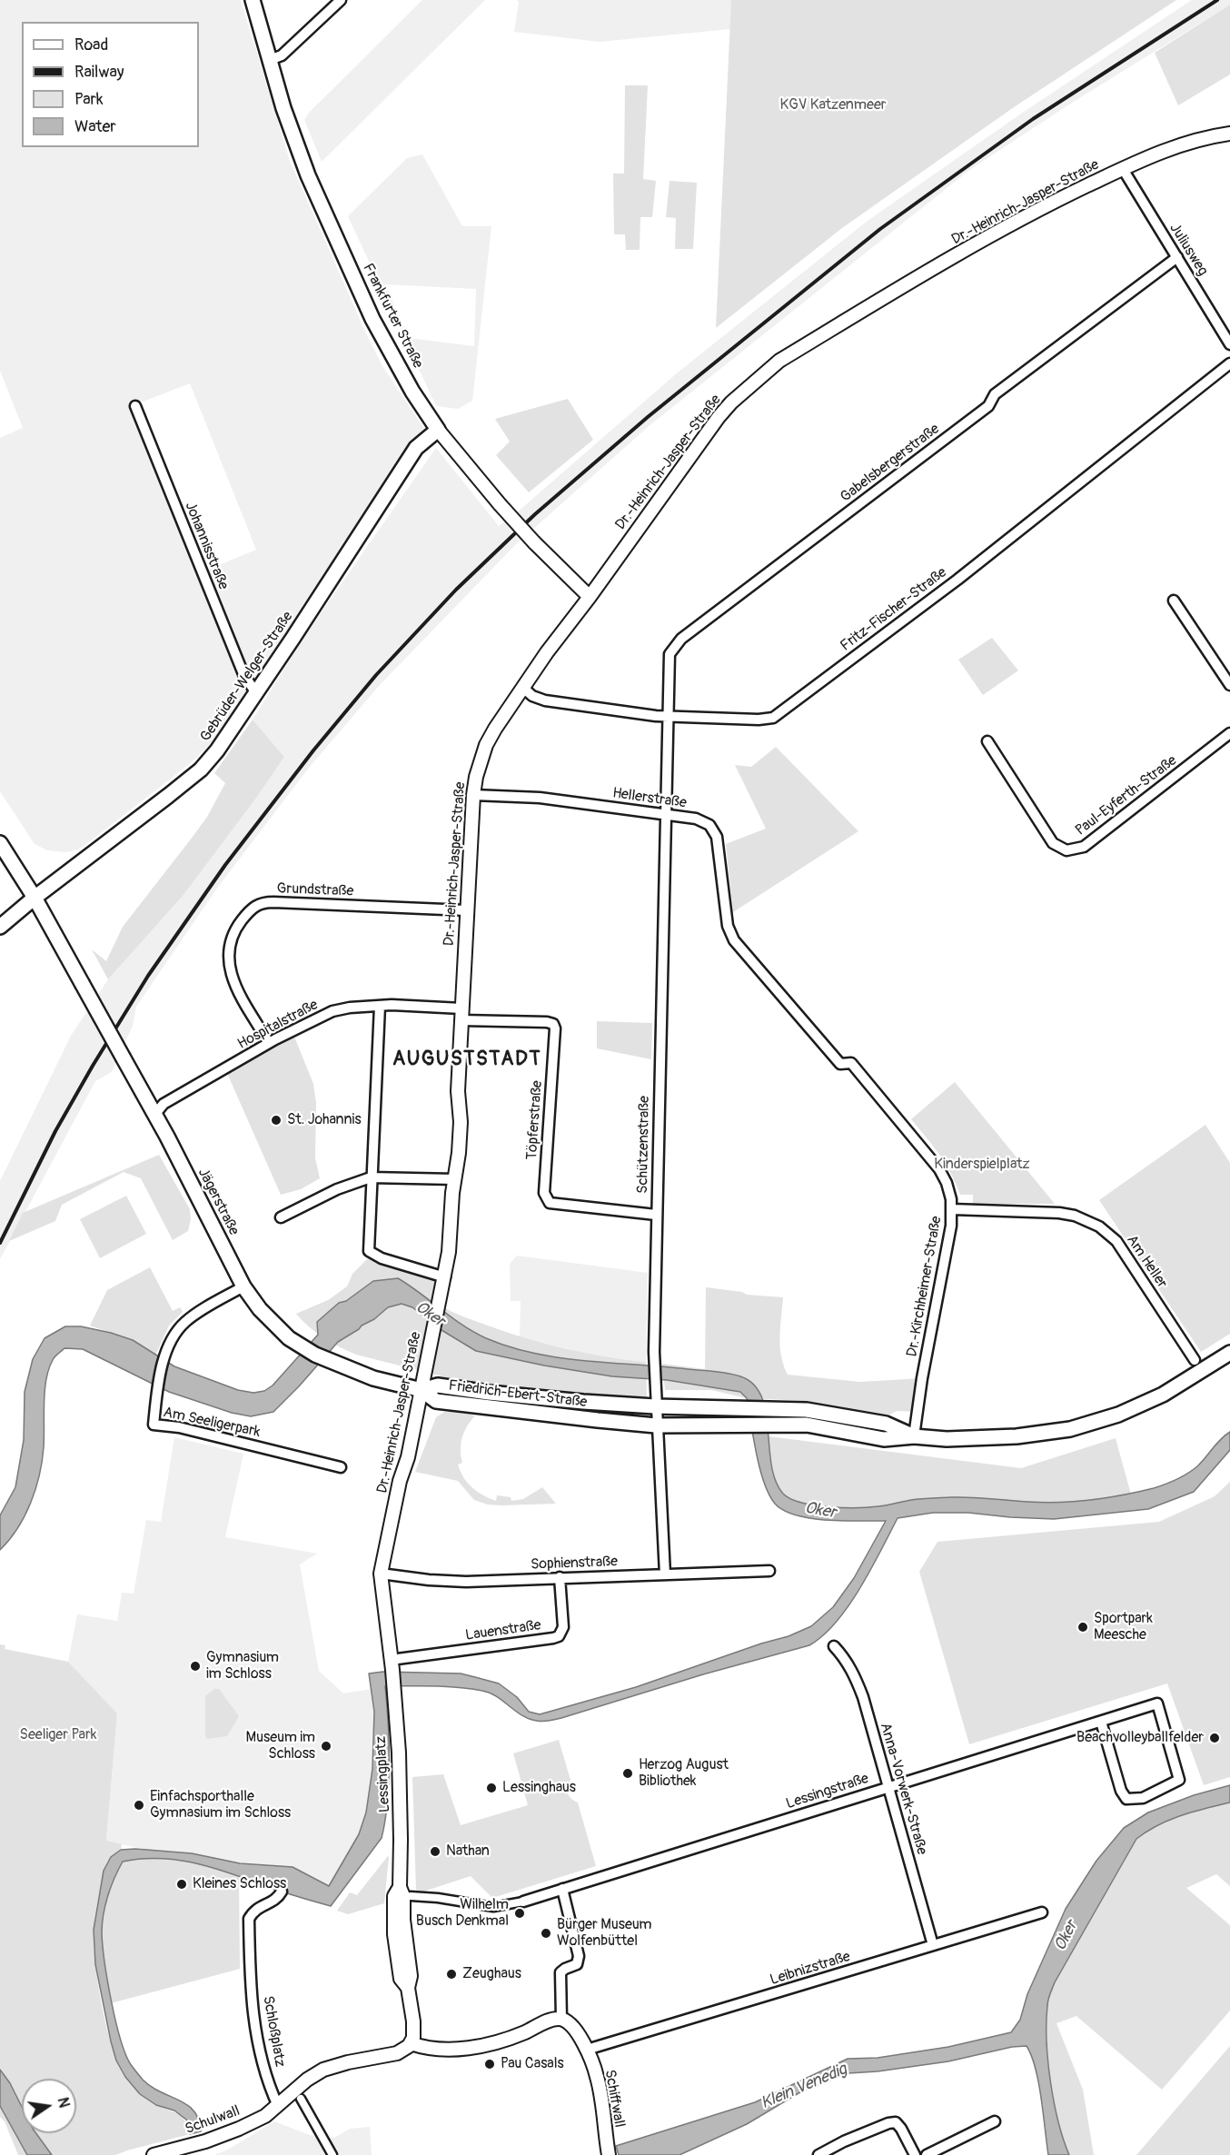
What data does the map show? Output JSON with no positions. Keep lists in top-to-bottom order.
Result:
{
  "streets": {
    "main road": [
      "Frankfurter Straße",
      "Gebrüder-Welger-Straße",
      "Jägerstraße",
      "Friedrich-Ebert-Straße"
    ],
    "street": [
      "Dr.-Heinrich-Jasper-Straße",
      "Juliusweg",
      "Gabelsbergerstraße",
      "Johannisstraße",
      "Fritz-Fischer-Straße",
      "Paul-Eyferth-Straße",
      "Hellerstraße",
      "Grundstraße",
      "Hospitalstraße",
      "Töpferstraße",
      "Schützenstraße",
      "Am Heller",
      "Dr.-Kirchheimer-Straße",
      "Am Seeligerpark",
      "Sophienstraße",
      "Lauenstraße",
      "Lessingplatz",
      "Anna-Vorwerk-Straße",
      "Lessingstraße",
      "Leibnizstraße",
      "Schloßplatz",
      "Schiffwall",
      "Schulwall"
    ]
  },
  "crossings": [
    ["Dr.-Heinrich-Jasper-Straße", "Juliusweg"],
    ["Dr.-Heinrich-Jasper-Straße", "Frankfurter Straße"],
    ["Dr.-Heinrich-Jasper-Straße", "Fritz-Fischer-Straße"],
    ["Dr.-Heinrich-Jasper-Straße", "Hellerstraße"],
    ["Dr.-Heinrich-Jasper-Straße", "Grundstraße"],
    ["Dr.-Heinrich-Jasper-Straße", "Hospitalstraße"],
    ["Dr.-Heinrich-Jasper-Straße", "Töpferstraße"],
    ["Dr.-Heinrich-Jasper-Straße", "Jägerstraße"],
    ["Dr.-Heinrich-Jasper-Straße", "Friedrich-Ebert-Straße"],
    ["Dr.-Heinrich-Jasper-Straße", "Sophienstraße"],
    ["Dr.-Heinrich-Jasper-Straße", "Lauenstraße"],
    ["Dr.-Heinrich-Jasper-Straße", "Lessingplatz"],
    ["Juliusweg", "Gabelsbergerstraße"],
    ["Frankfurter Straße", "Gebrüder-Welger-Straße"],
    ["Gabelsbergerstraße", "Fritz-Fischer-Straße"],
    ["Gabelsbergerstraße", "Schützenstraße"],
    ["Johannisstraße", "Gebrüder-Welger-Straße"],
    ["Fritz-Fischer-Straße", "Schützenstraße"],
    ["Gebrüder-Welger-Straße", "Jägerstraße"],
    ["Hellerstraße", "Schützenstraße"],
    ["Hellerstraße", "Dr.-Kirchheimer-Straße"],
    ["Grundstraße", "Hospitalstraße"],
    ["Hospitalstraße", "Töpferstraße"],
    ["Hospitalstraße", "Jägerstraße"],
    ["Töpferstraße", "Schützenstraße"],
    ["Schützenstraße", "Friedrich-Ebert-Straße"],
    ["Schützenstraße", "Sophienstraße"],
    ["Jägerstraße", "Friedrich-Ebert-Straße"],
    ["Jägerstraße", "Am Seeligerpark"],
    ["Am Heller", "Dr.-Kirchheimer-Straße"],
    ["Dr.-Kirchheimer-Straße", "Friedrich-Ebert-Straße"],
    ["Sophienstraße", "Lauenstraße"],
    ["Lauenstraße", "Lessingplatz"],
    ["Anna-Vorwerk-Straße", "Lessingstraße"],
    ["Anna-Vorwerk-Straße", "Leibnizstraße"],
    ["Leibnizstraße", "Schiffwall"],
    ["Schloßplatz", "Schulwall"]
  ],
  "districts": ["AUGUSTSTADT"],
  "water": ["Oker", "Klein Venedig"],
  "parks": ["KGV Katzenmeer", "Kinderspielplatz", "Seeliger Park"],
  "places": [
    "St. Johannis",
    "Sportpark Meesche",
    "Gymnasium im Schloss",
    "Beachvolleyballfelder",
    "Museum im Schloss",
    "Herzog August Bibliothek",
    "Lessinghaus",
    "Einfachsporthalle Gymnasium im Schloss",
    "Nathan",
    "Kleines Schloss",
    "Wilhelm Busch Denkmal",
    "Bürger Museum Wolfenbüttel",
    "Zeughaus",
    "Pau Casals"
  ],
  "legend": [
    "Road",
    "Railway",
    "Park",
    "Water"
  ],
  "north": "right"
}
